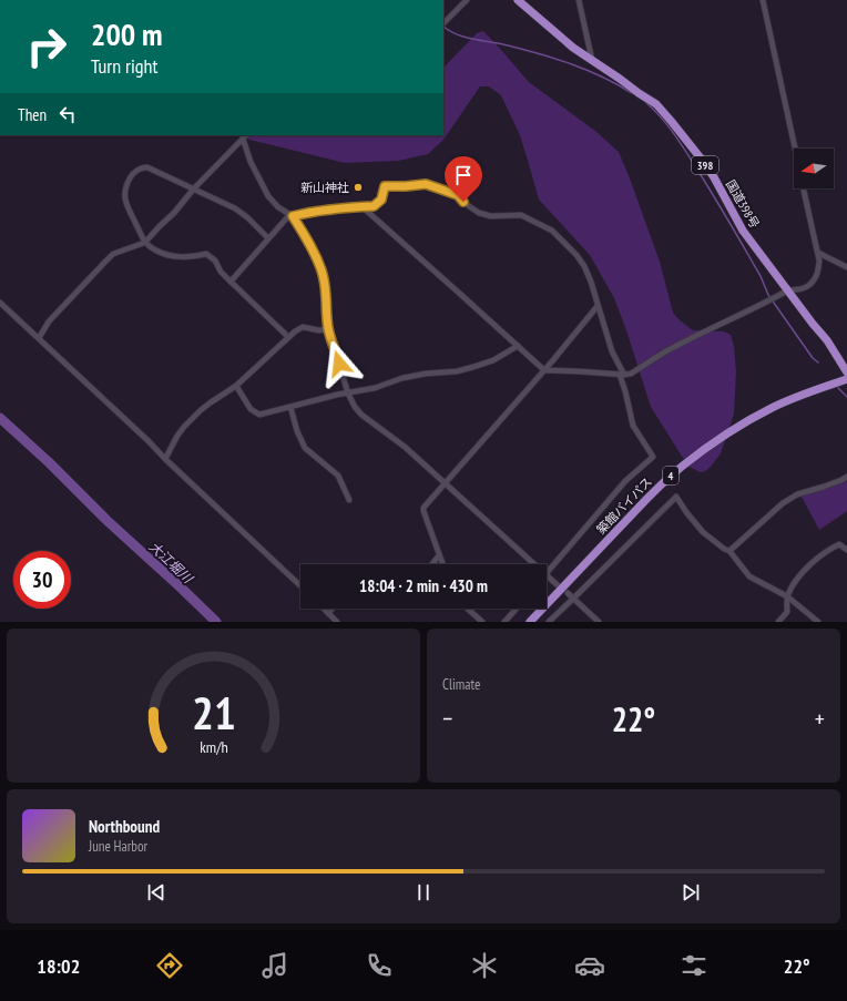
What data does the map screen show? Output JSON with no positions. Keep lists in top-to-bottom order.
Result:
{
  "streets": {
    "highway": [
      "398",
      "国道398号",
      "4",
      "築館バイパス"
    ]
  },
  "water": ["大江堀川"],
  "places": ["新山神社"],
  "north": "left",
  "page": {
    "turn": ["200 m", "Turn right"],
    "then": "Then",
    "limit": "30",
    "trip": "18:04 · 2 min · 430 m",
    "tile": "Climate",
    "heat": ["−", "22°", "+"],
    "song": ["Northbound", "June Harbor"],
    "tabs": ["18:02", "22°"],
    "gauge": ["21", "km/h"]
  }
}
